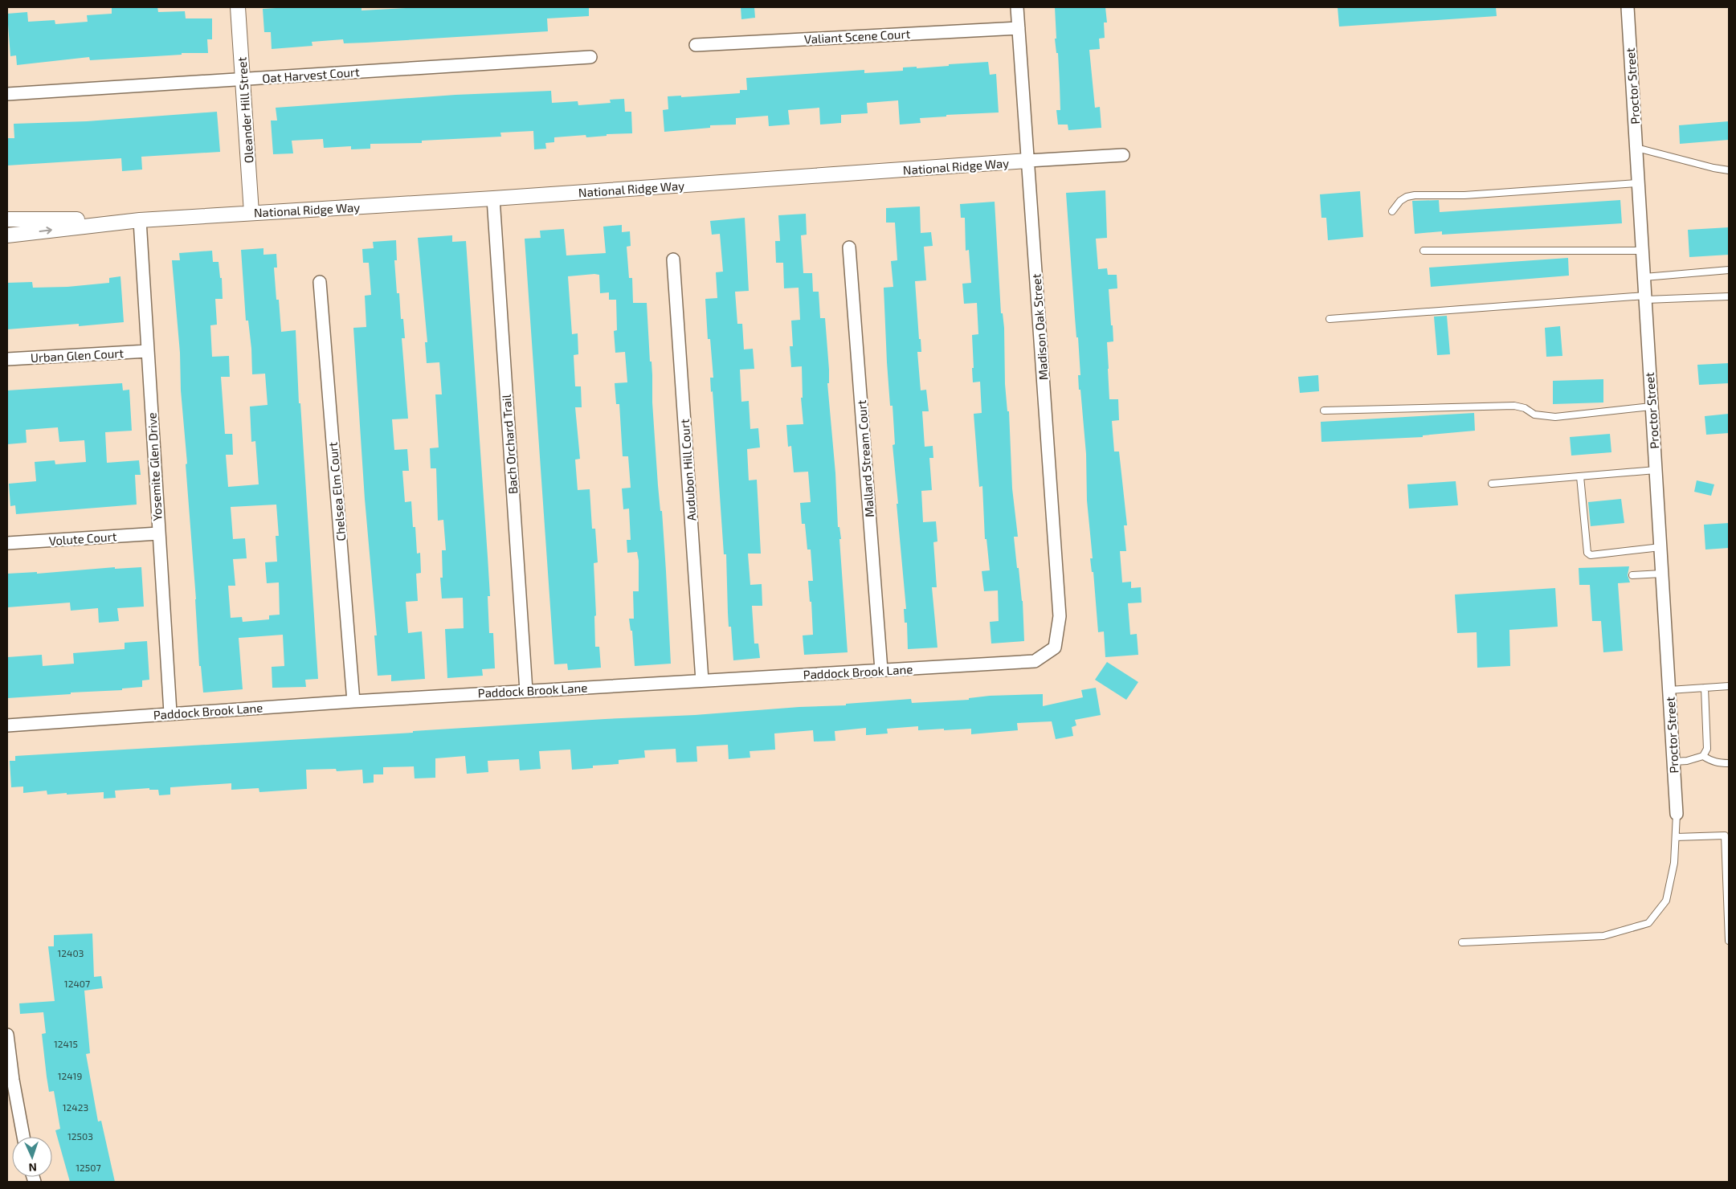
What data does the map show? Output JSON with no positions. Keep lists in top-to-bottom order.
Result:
{
  "streets": {
    "street": [
      "Valiant Scene Court",
      "Oat Harvest Court",
      "Proctor Street",
      "Oleander Hill Street",
      "National Ridge Way",
      "Madison Oak Street",
      "Urban Glen Court",
      "Bach Orchard Trail",
      "Mallard Stream Court",
      "Yosemite Glen Drive",
      "Audubon Hill Court",
      "Chelsea Elm Court",
      "Volute Court",
      "Paddock Brook Lane"
    ]
  },
  "crossings": [
    ["Valiant Scene Court", "Madison Oak Street"],
    ["Oat Harvest Court", "Oleander Hill Street"],
    ["Oleander Hill Street", "National Ridge Way"],
    ["National Ridge Way", "Madison Oak Street"],
    ["National Ridge Way", "Bach Orchard Trail"],
    ["National Ridge Way", "Yosemite Glen Drive"],
    ["Madison Oak Street", "Paddock Brook Lane"],
    ["Urban Glen Court", "Yosemite Glen Drive"],
    ["Bach Orchard Trail", "Paddock Brook Lane"],
    ["Mallard Stream Court", "Paddock Brook Lane"],
    ["Yosemite Glen Drive", "Volute Court"],
    ["Yosemite Glen Drive", "Paddock Brook Lane"],
    ["Audubon Hill Court", "Paddock Brook Lane"],
    ["Chelsea Elm Court", "Paddock Brook Lane"]
  ],
  "house_numbers": [
    "12403",
    "12407",
    "12415",
    "12419",
    "12423",
    "12503",
    "12507"
  ],
  "north": "bottom"
}
